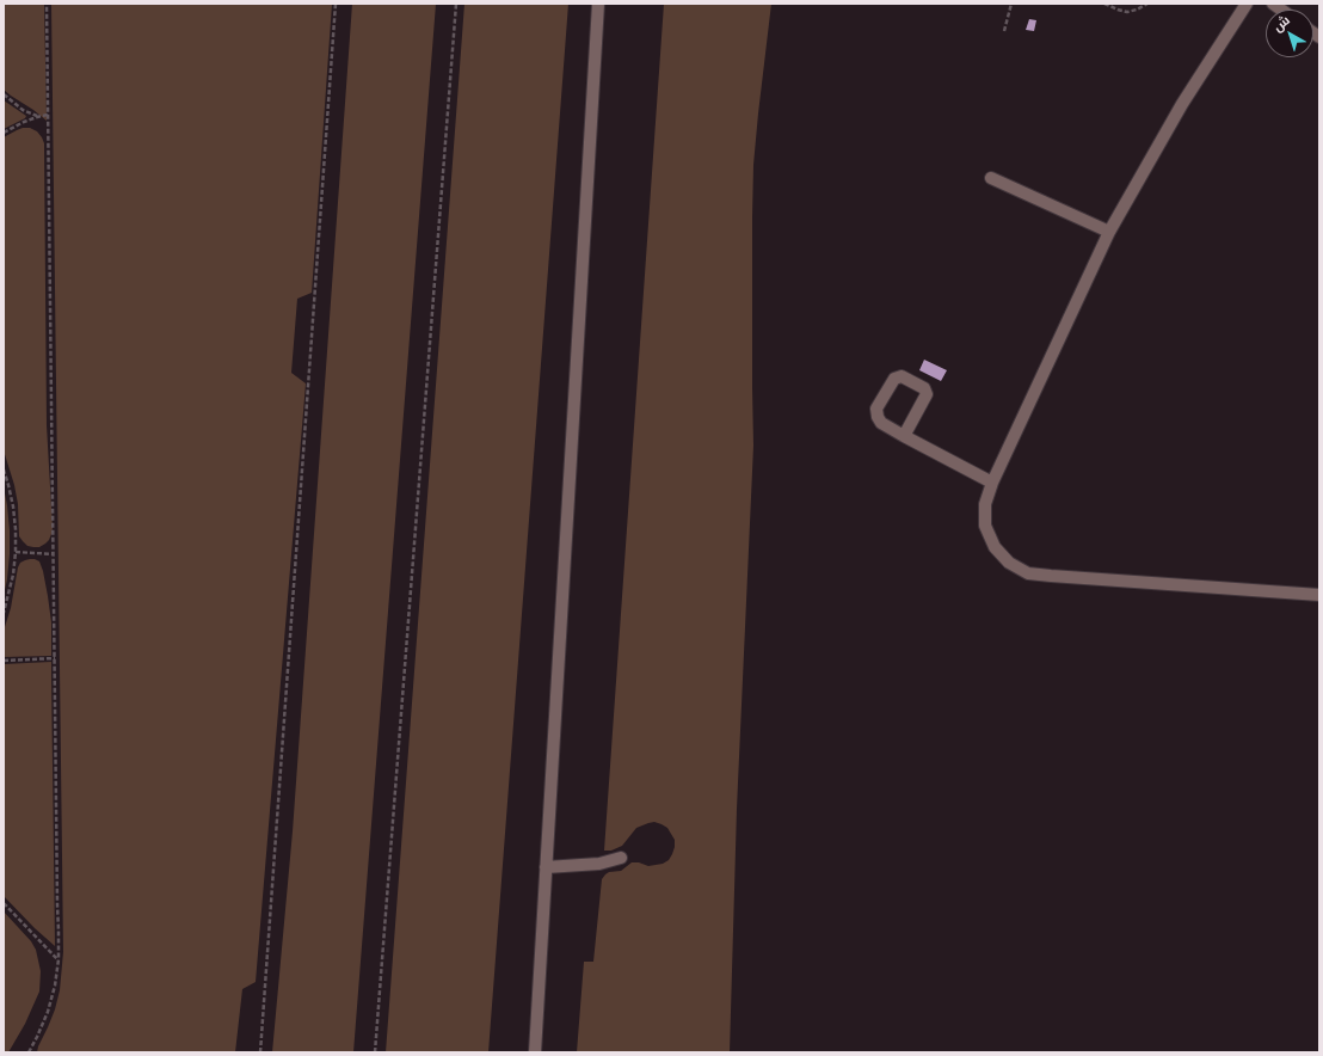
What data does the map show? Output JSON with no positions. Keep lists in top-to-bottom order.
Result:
{
  "north": "top left"
}
